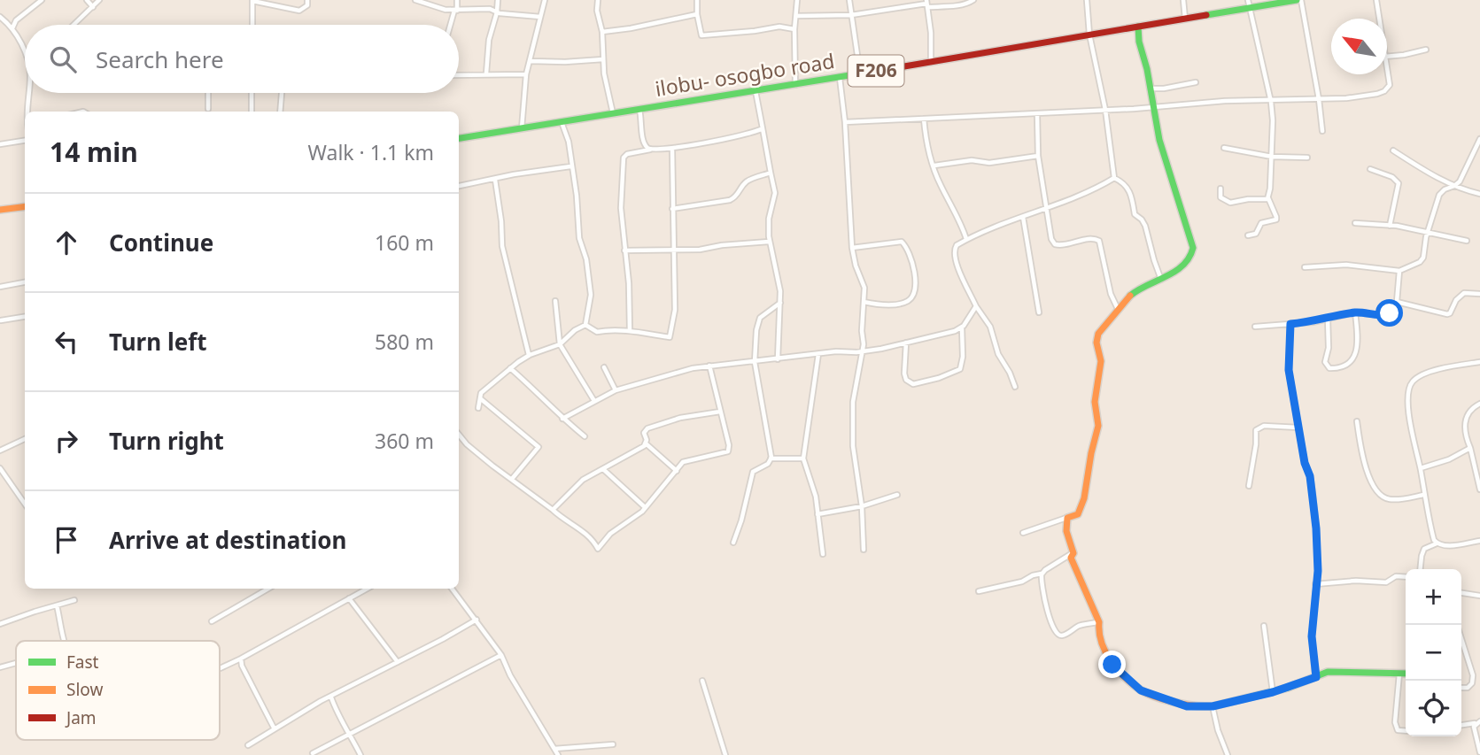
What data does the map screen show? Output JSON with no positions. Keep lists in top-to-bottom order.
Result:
{
  "streets": {
    "street": ["F206", "ilobu- osogbo road"]
  },
  "legend": ["Fast", "Slow", "Jam"],
  "north": "top left",
  "page": {
    "search": "Search here",
    "heading": ["14 min", "Walk · 1.1 km"],
    "list": [
      ["Continue", "160 m"],
      ["Turn left", "580 m"],
      ["Turn right", "360 m"],
      "Arrive at destination"
    ],
    "map_buttons": ["+", "−"]
  }
}
